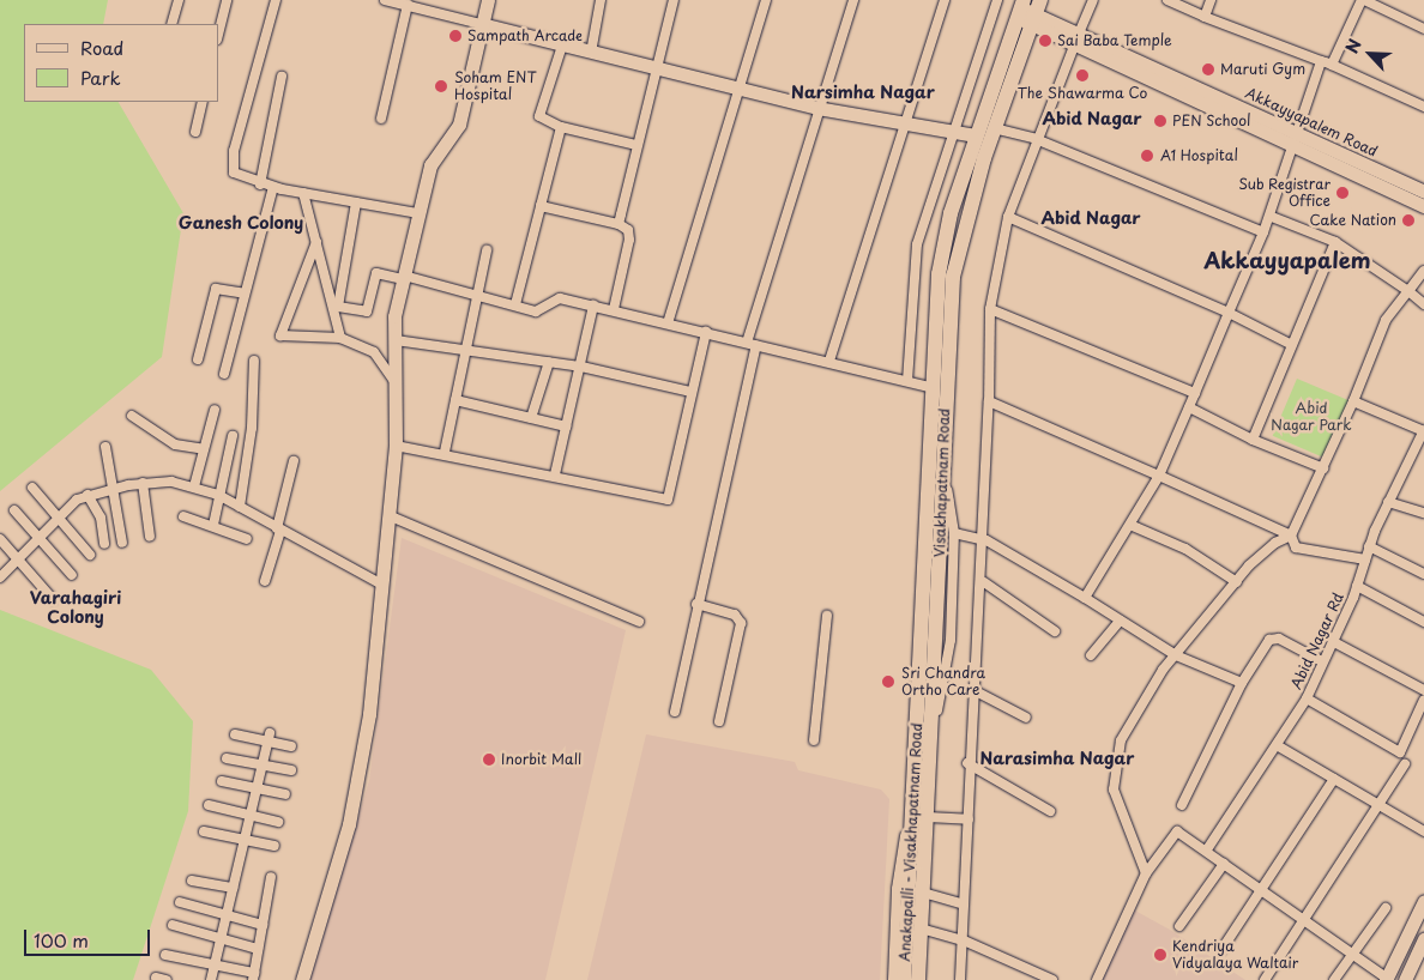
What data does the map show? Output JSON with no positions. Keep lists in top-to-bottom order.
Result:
{
  "streets": {
    "main road": ["Akkayyapalem Road", "Visakhapatnam Road", "Anakapalli - Visakhapatnam Road"],
    "street": ["Abid Nagar Rd"]
  },
  "crossings": [
    ["Akkayyapalem Road", "Visakhapatnam Road"],
    ["Akkayyapalem Road", "Anakapalli - Visakhapatnam Road"],
    ["Visakhapatnam Road", "Anakapalli - Visakhapatnam Road"]
  ],
  "districts": [
    "Narsimha Nagar",
    "Abid Nagar",
    "Abid Nagar",
    "Ganesh Colony",
    "Akkayyapalem",
    "Varahagiri Colony",
    "Narasimha Nagar"
  ],
  "parks": ["Abid Nagar Park"],
  "places": [
    "Sampath Arcade",
    "Sai Baba Temple",
    "Maruti Gym",
    "The Shawarma Co",
    "Soham ENT Hospital",
    "PEN School",
    "A1 Hospital",
    "Sub Registrar Office",
    "Cake Nation",
    "Sri Chandra Ortho Care",
    "Inorbit Mall",
    "Kendriya Vidyalaya Waltair"
  ],
  "legend": ["Road", "Park"],
  "scale_bar": "100 m",
  "north": "top left"
}
